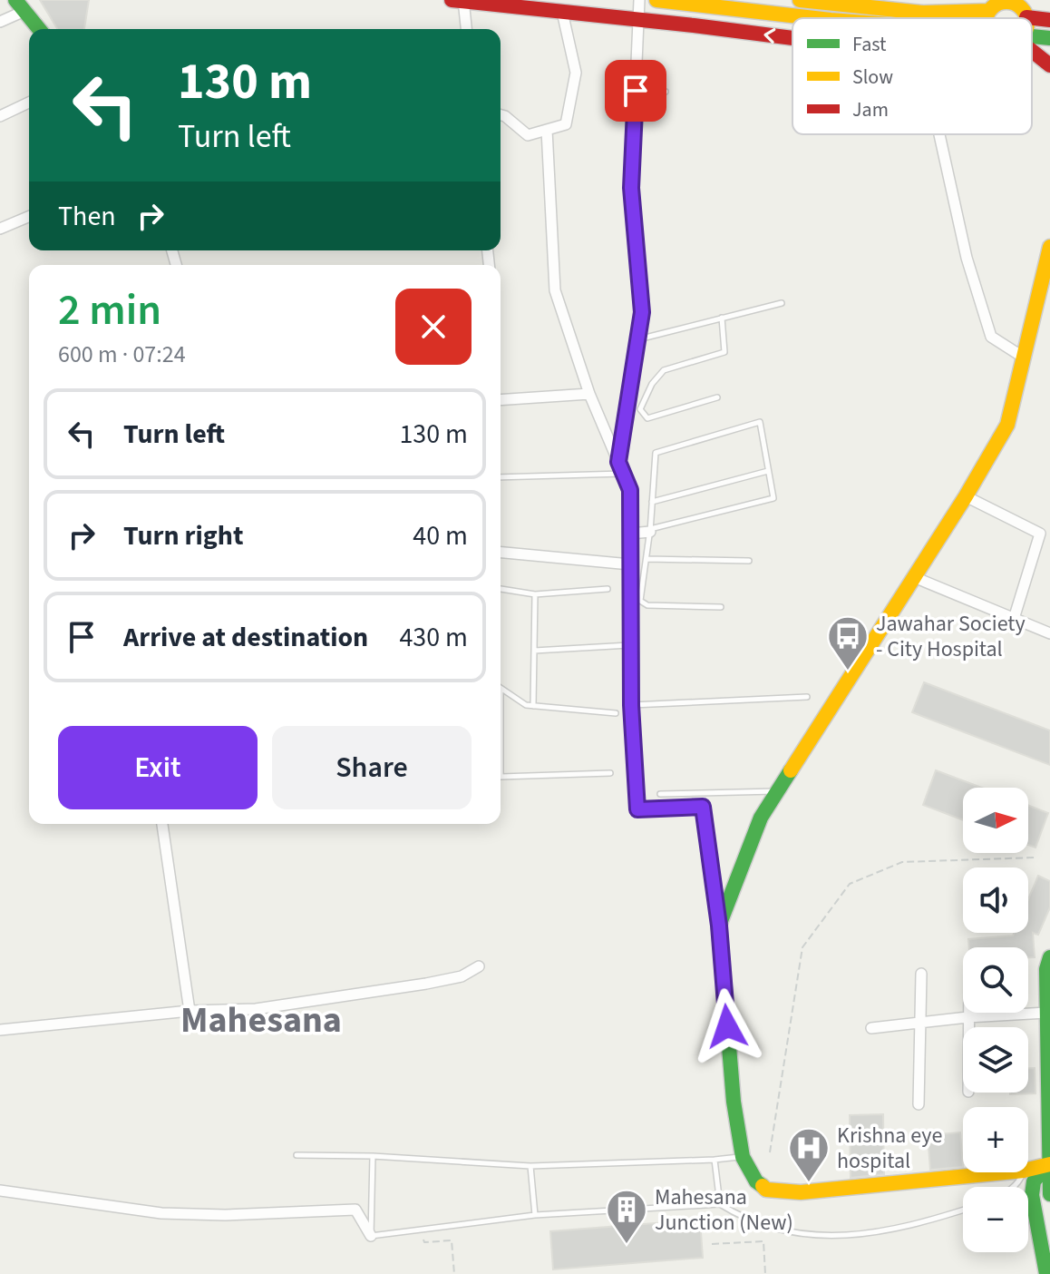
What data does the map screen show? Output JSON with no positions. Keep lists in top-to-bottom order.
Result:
{
  "districts": ["Mahesana"],
  "places": {
    "bus stop": ["Jawahar Society - City Hospital"],
    "hospital": ["Krishna eye hospital"],
    "building": ["Mahesana Junction (New)"]
  },
  "legend": ["Fast", "Slow", "Jam"],
  "north": "right",
  "page": {
    "turn": ["130 m", "Turn left"],
    "then": "Then",
    "heading": ["2 min", "600 m · 07:24"],
    "list": [
      {
        "name": "Turn left",
        "value": "130 m"
      },
      {
        "name": "Turn right",
        "value": "40 m"
      },
      {
        "name": "Arrive at destination",
        "value": "430 m"
      }
    ],
    "buttons": ["Exit", "Share"],
    "map_buttons": ["+", "−"]
  }
}
